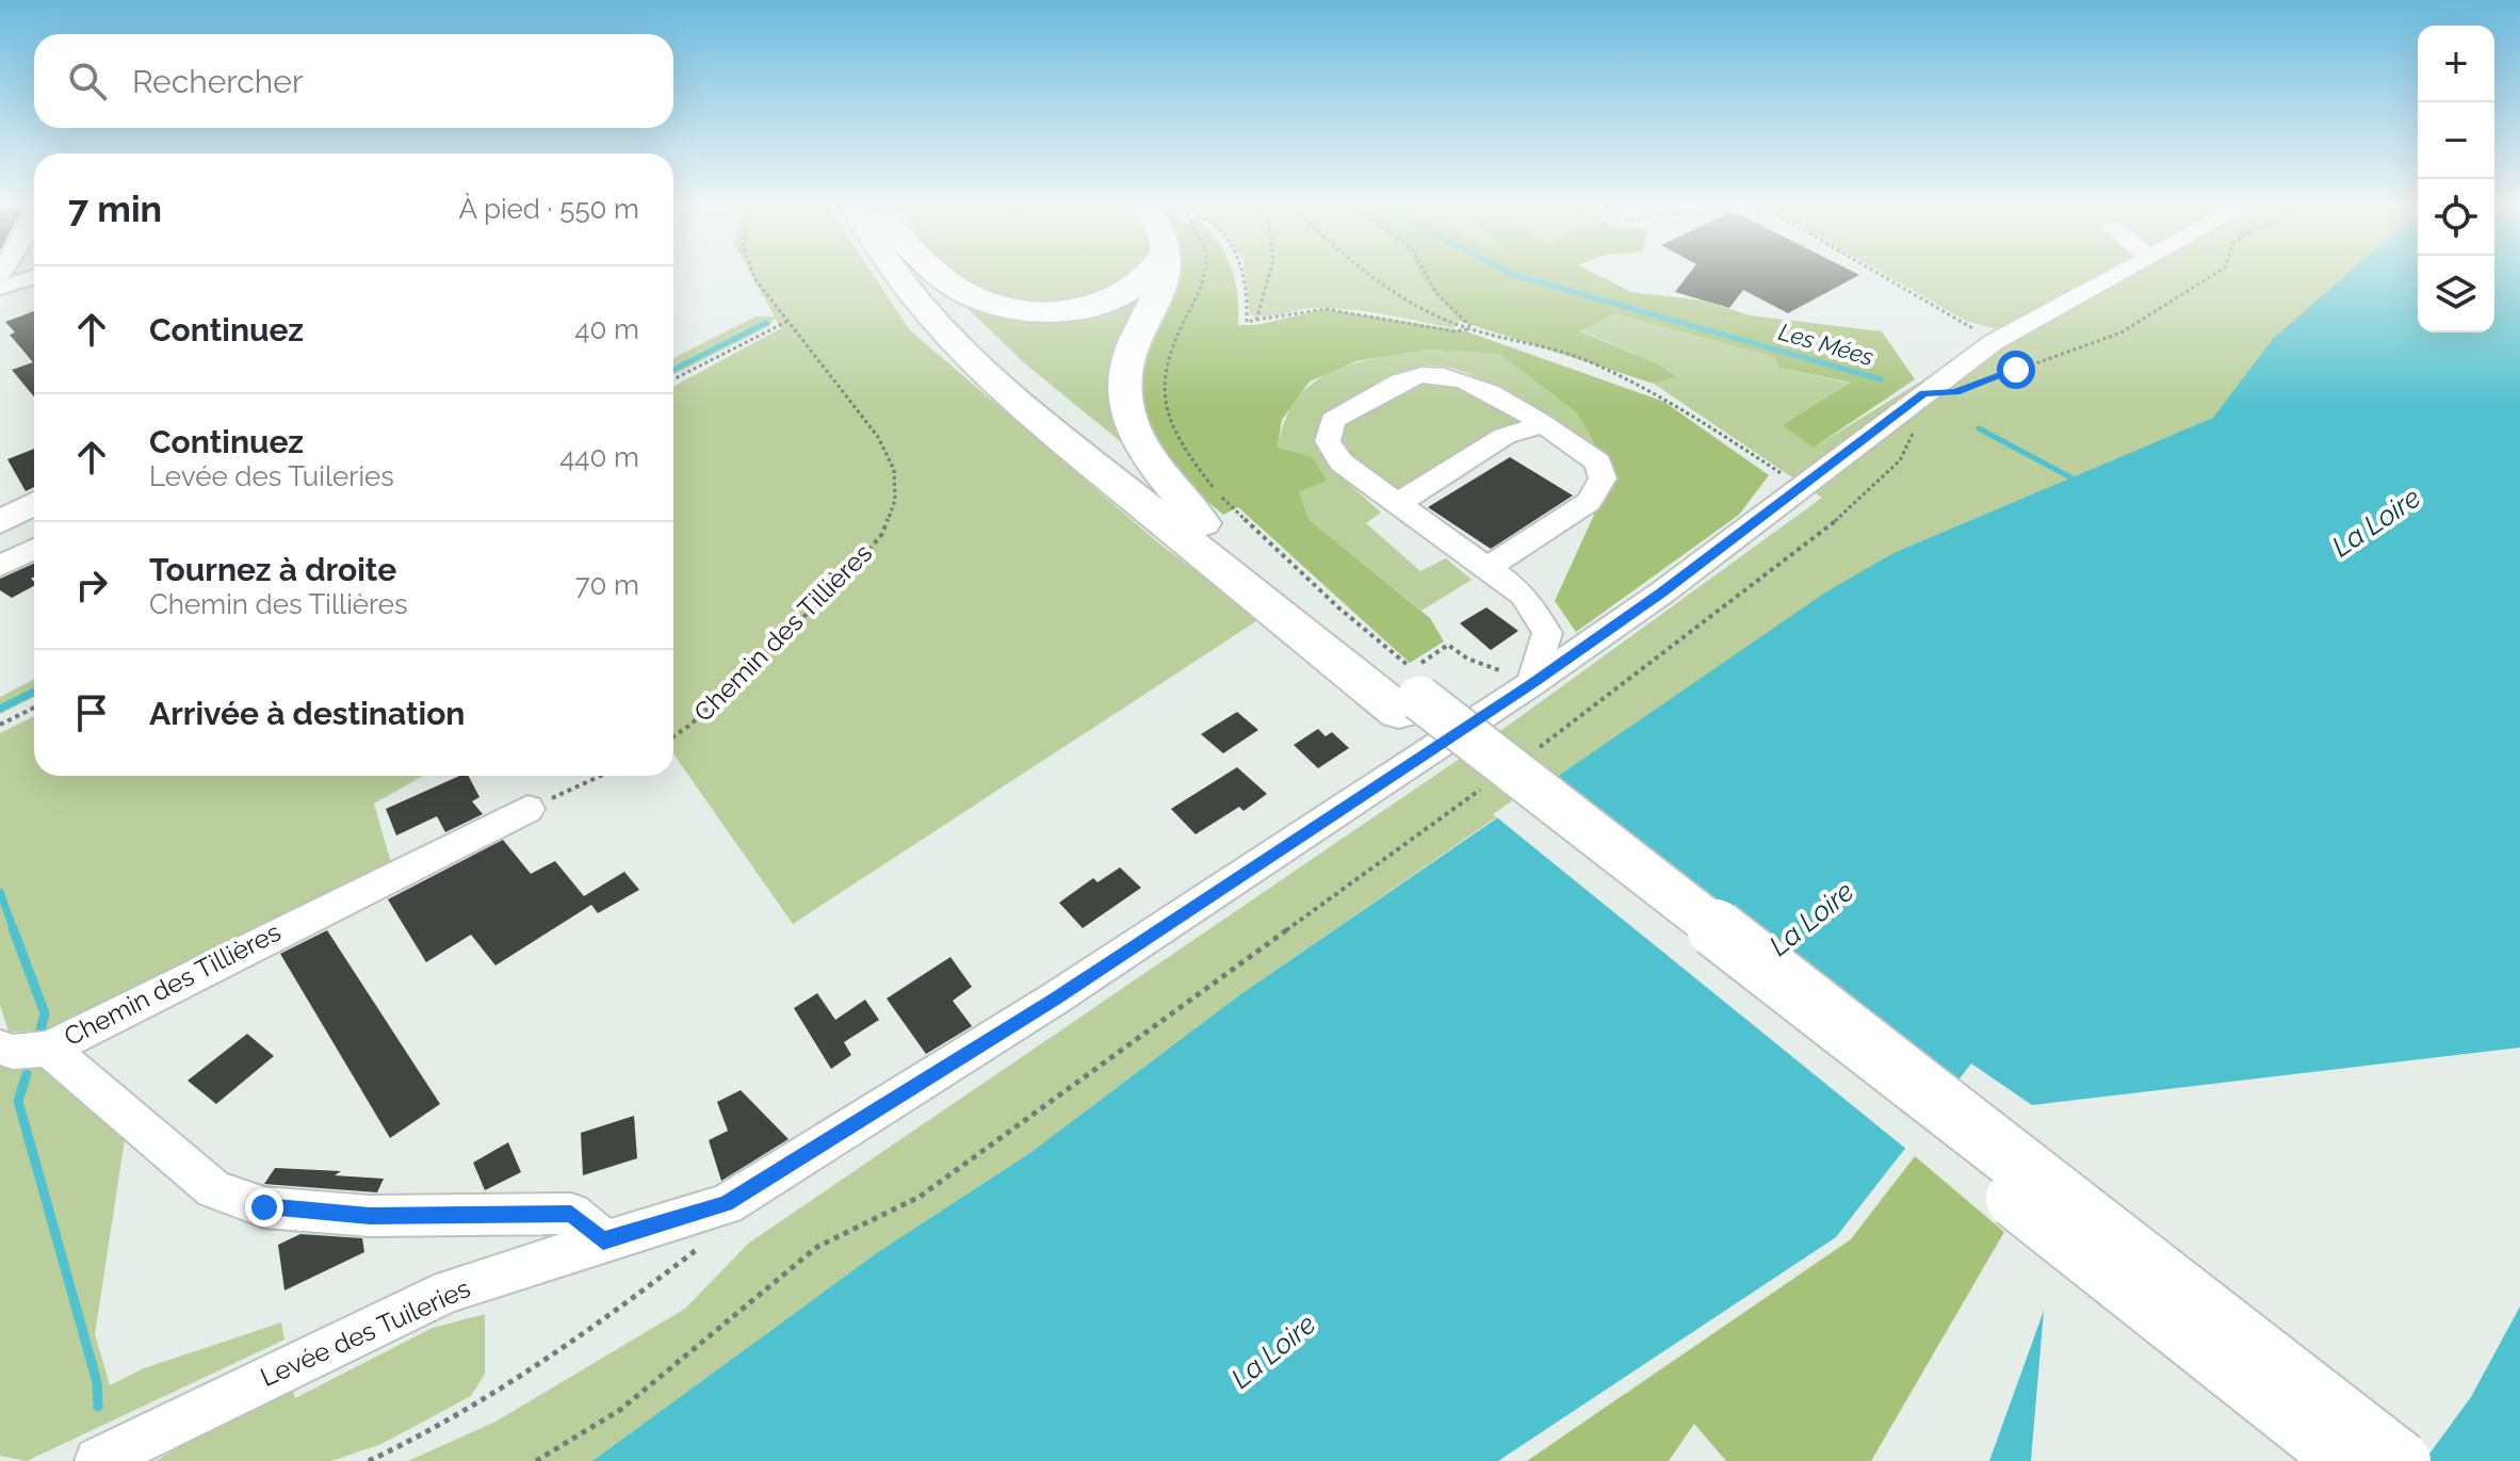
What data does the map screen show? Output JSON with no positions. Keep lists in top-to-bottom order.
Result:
{
  "streets": {
    "street": ["Chemin des Tillières", "Levée des Tuileries"]
  },
  "crossings": [
    ["Chemin des Tillières", "Levée des Tuileries"]
  ],
  "water": ["Les Mées", "La Loire"],
  "page": {
    "map_buttons": ["+", "−"],
    "search": "Rechercher",
    "heading": ["7 min", "À pied · 550 m"],
    "list": [
      ["Continuez", "40 m"],
      ["Continuez", "Levée des Tuileries", "440 m"],
      ["Tournez à droite", "Chemin des Tillières", "70 m"],
      "Arrivée à destination"
    ]
  }
}
